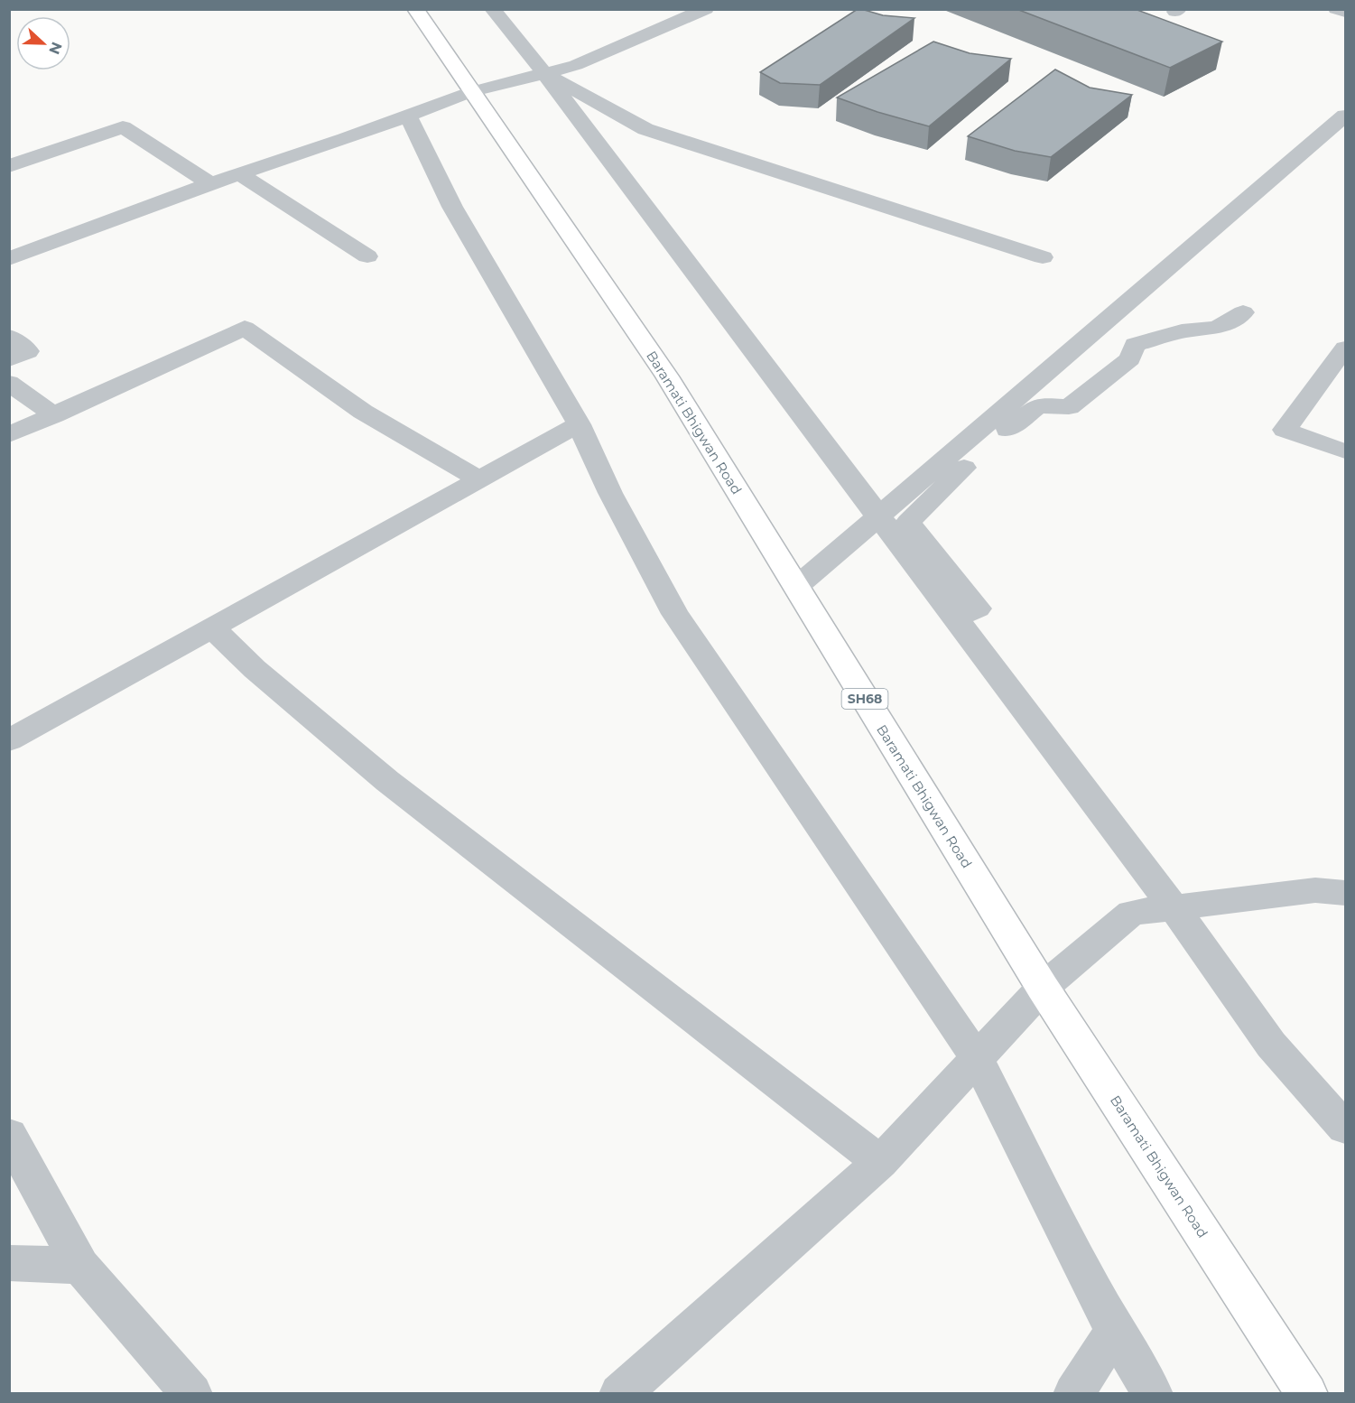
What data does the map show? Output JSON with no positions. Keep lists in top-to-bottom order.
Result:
{
  "streets": {
    "main road": ["Baramati Bhigwan Road", "SH68"]
  },
  "north": "right"
}
